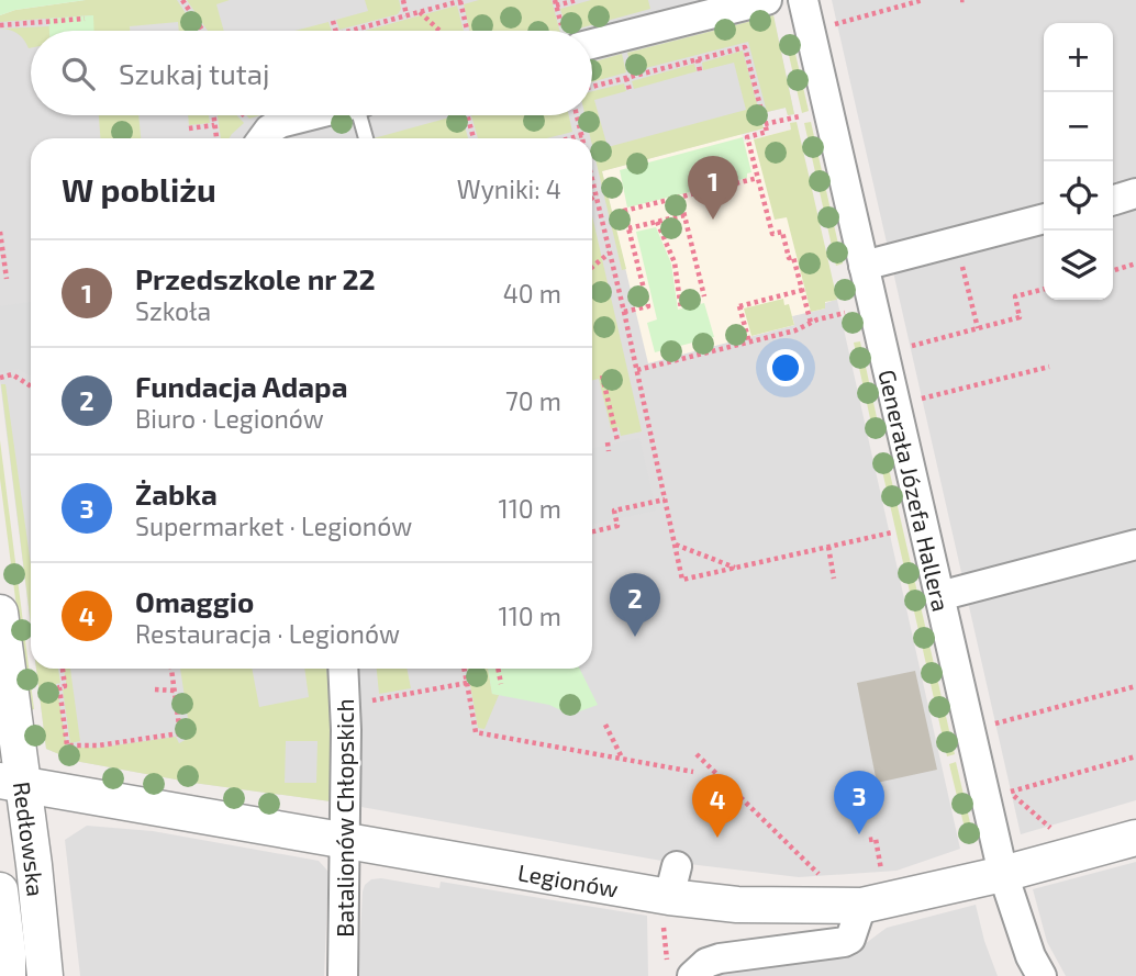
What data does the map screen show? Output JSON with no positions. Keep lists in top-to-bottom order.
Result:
{
  "streets": {
    "street": [
      "Generała Józefa Hallera",
      "Batalionów Chłopskich",
      "Redłowska",
      "Legionów"
    ]
  },
  "crossings": [
    ["Generała Józefa Hallera", "Legionów"],
    ["Batalionów Chłopskich", "Legionów"],
    ["Redłowska", "Legionów"]
  ],
  "page": {
    "map_buttons": ["+", "−"],
    "search": "Szukaj tutaj",
    "heading": ["W pobliżu", "Wyniki: 4"],
    "pins": [
      "1",
      "2",
      "3",
      "4"
    ],
    "list": [
      {
        "mark": "1",
        "name": "Przedszkole nr 22",
        "note": "Szkoła",
        "value": "40 m"
      },
      {
        "mark": "2",
        "name": "Fundacja Adapa",
        "note": "Biuro · Legionów",
        "value": "70 m"
      },
      {
        "mark": "3",
        "name": "Żabka",
        "note": "Supermarket · Legionów",
        "value": "110 m"
      },
      {
        "mark": "4",
        "name": "Omaggio",
        "note": "Restauracja · Legionów",
        "value": "110 m"
      }
    ]
  }
}
